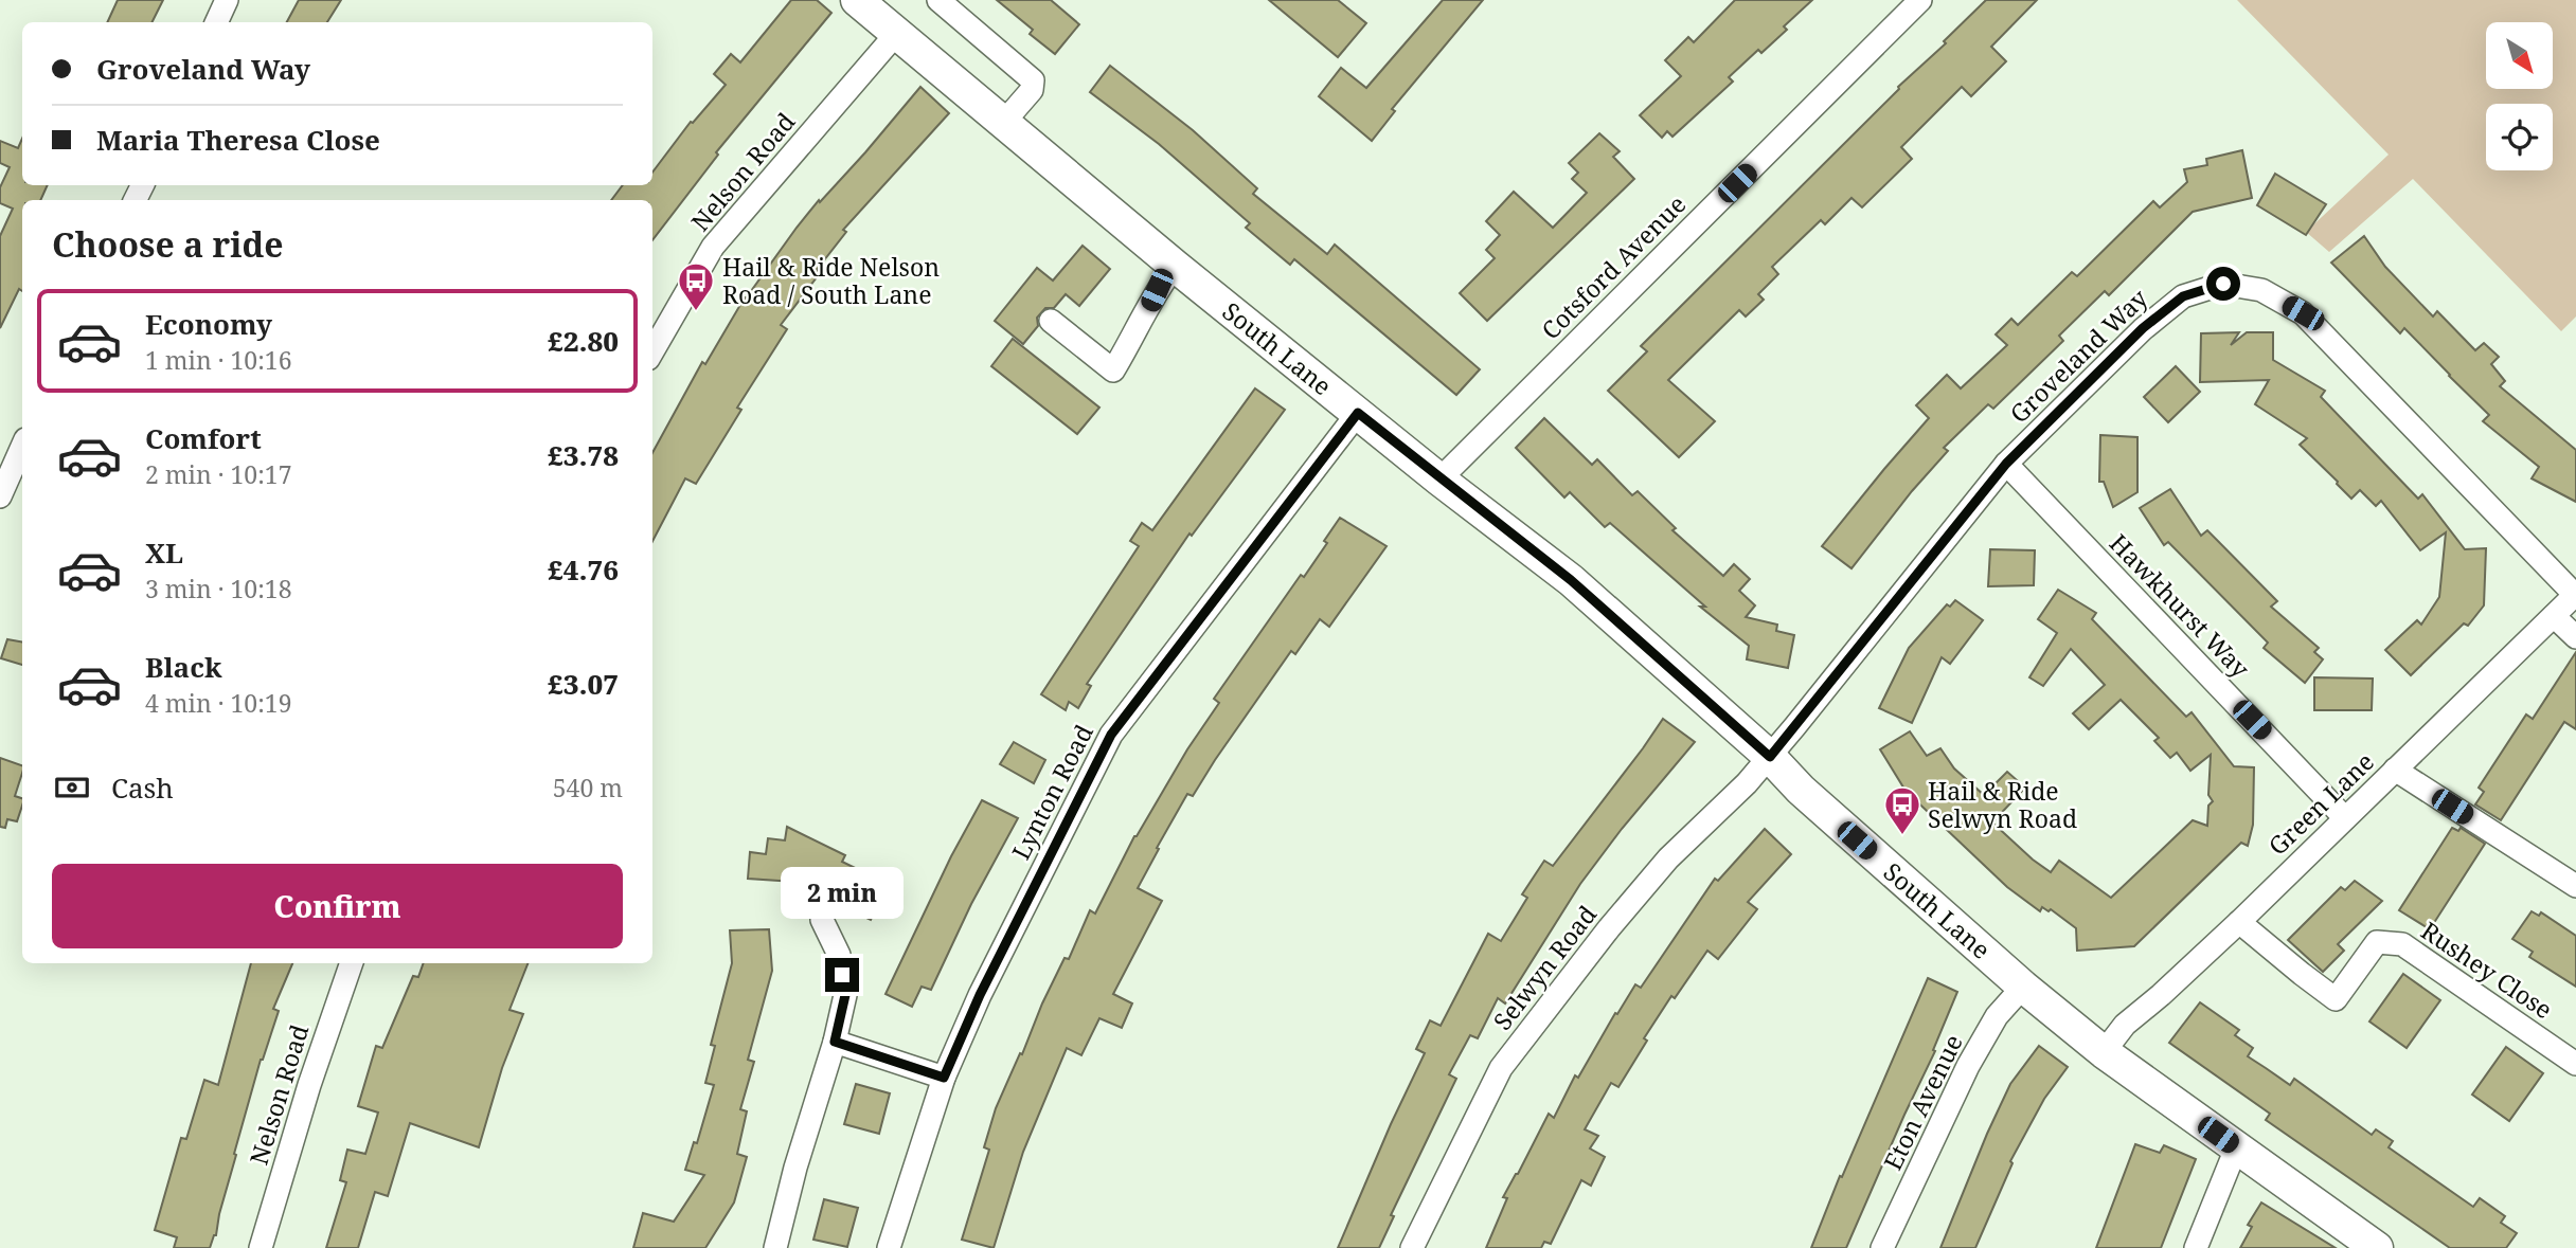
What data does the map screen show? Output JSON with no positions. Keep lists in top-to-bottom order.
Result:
{
  "streets": {
    "street": [
      "Nelson Road",
      "Cotsford Avenue",
      "South Lane",
      "Groveland Way",
      "Hawkhurst Way",
      "Lynton Road",
      "Green Lane",
      "Selwyn Road",
      "Rushey Close",
      "Eton Avenue"
    ]
  },
  "crossings": [
    ["Nelson Road", "South Lane"],
    ["Cotsford Avenue", "South Lane"],
    ["South Lane", "Groveland Way"],
    ["South Lane", "Lynton Road"],
    ["South Lane", "Green Lane"],
    ["South Lane", "Selwyn Road"],
    ["South Lane", "Eton Avenue"],
    ["Groveland Way", "Hawkhurst Way"],
    ["Groveland Way", "Green Lane"],
    ["Groveland Way", "Selwyn Road"],
    ["Hawkhurst Way", "Green Lane"],
    ["Green Lane", "Rushey Close"]
  ],
  "places": {
    "bus stop": ["Hail & Ride Nelson Road / South Lane", "Hail & Ride Selwyn Road"]
  },
  "north": "bottom right",
  "page": {
    "banner": ["Groveland Way", "Maria Theresa Close"],
    "heading": "Choose a ride",
    "list": [
      {
        "name": "Economy",
        "note": "1 min · 10:16",
        "value": "£2.80"
      },
      {
        "name": "Comfort",
        "note": "2 min · 10:17",
        "value": "£3.78"
      },
      {
        "name": "XL",
        "note": "3 min · 10:18",
        "value": "£4.76"
      },
      {
        "name": "Black",
        "note": "4 min · 10:19",
        "value": "£3.07"
      }
    ],
    "pay": ["Cash", "540 m"],
    "buttons": "Confirm",
    "bubble": "2 min"
  }
}
